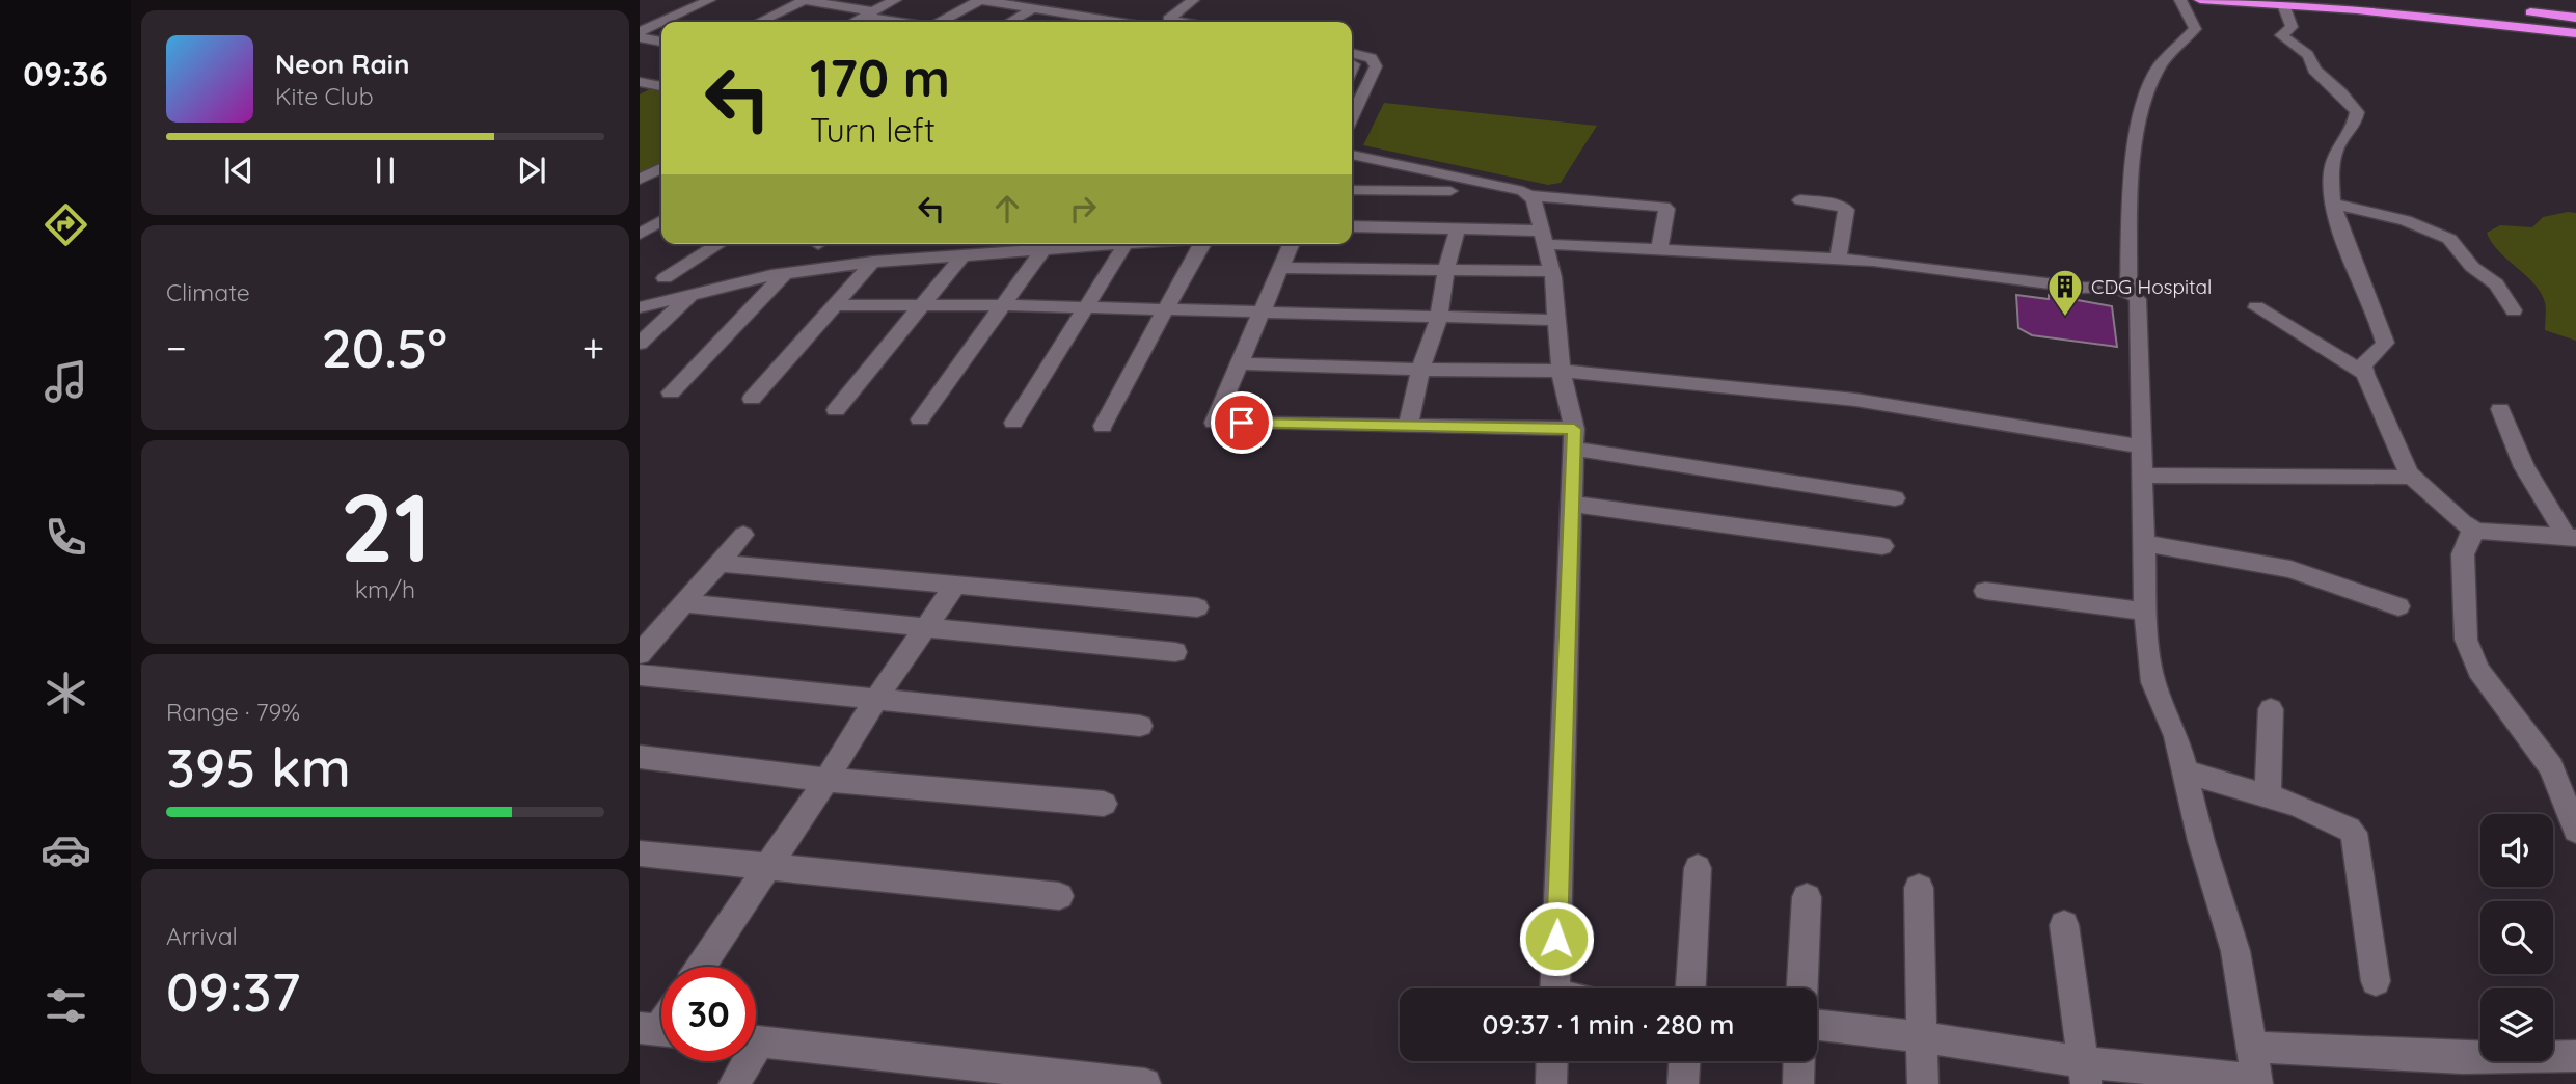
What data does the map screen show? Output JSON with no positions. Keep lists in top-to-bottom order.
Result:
{
  "places": {
    "building": ["CDG Hospital"]
  },
  "page": {
    "tabs": "09:36",
    "turn": ["170 m", "Turn left"],
    "song": ["Neon Rain", "Kite Club"],
    "tile": [
      "Climate",
      ["21", "km/h"],
      ["Range · 79%", "395 km"],
      ["Arrival", "09:37"]
    ],
    "heat": ["−", "20.5°", "+"],
    "limit": "30",
    "trip": "09:37 · 1 min · 280 m"
  }
}
